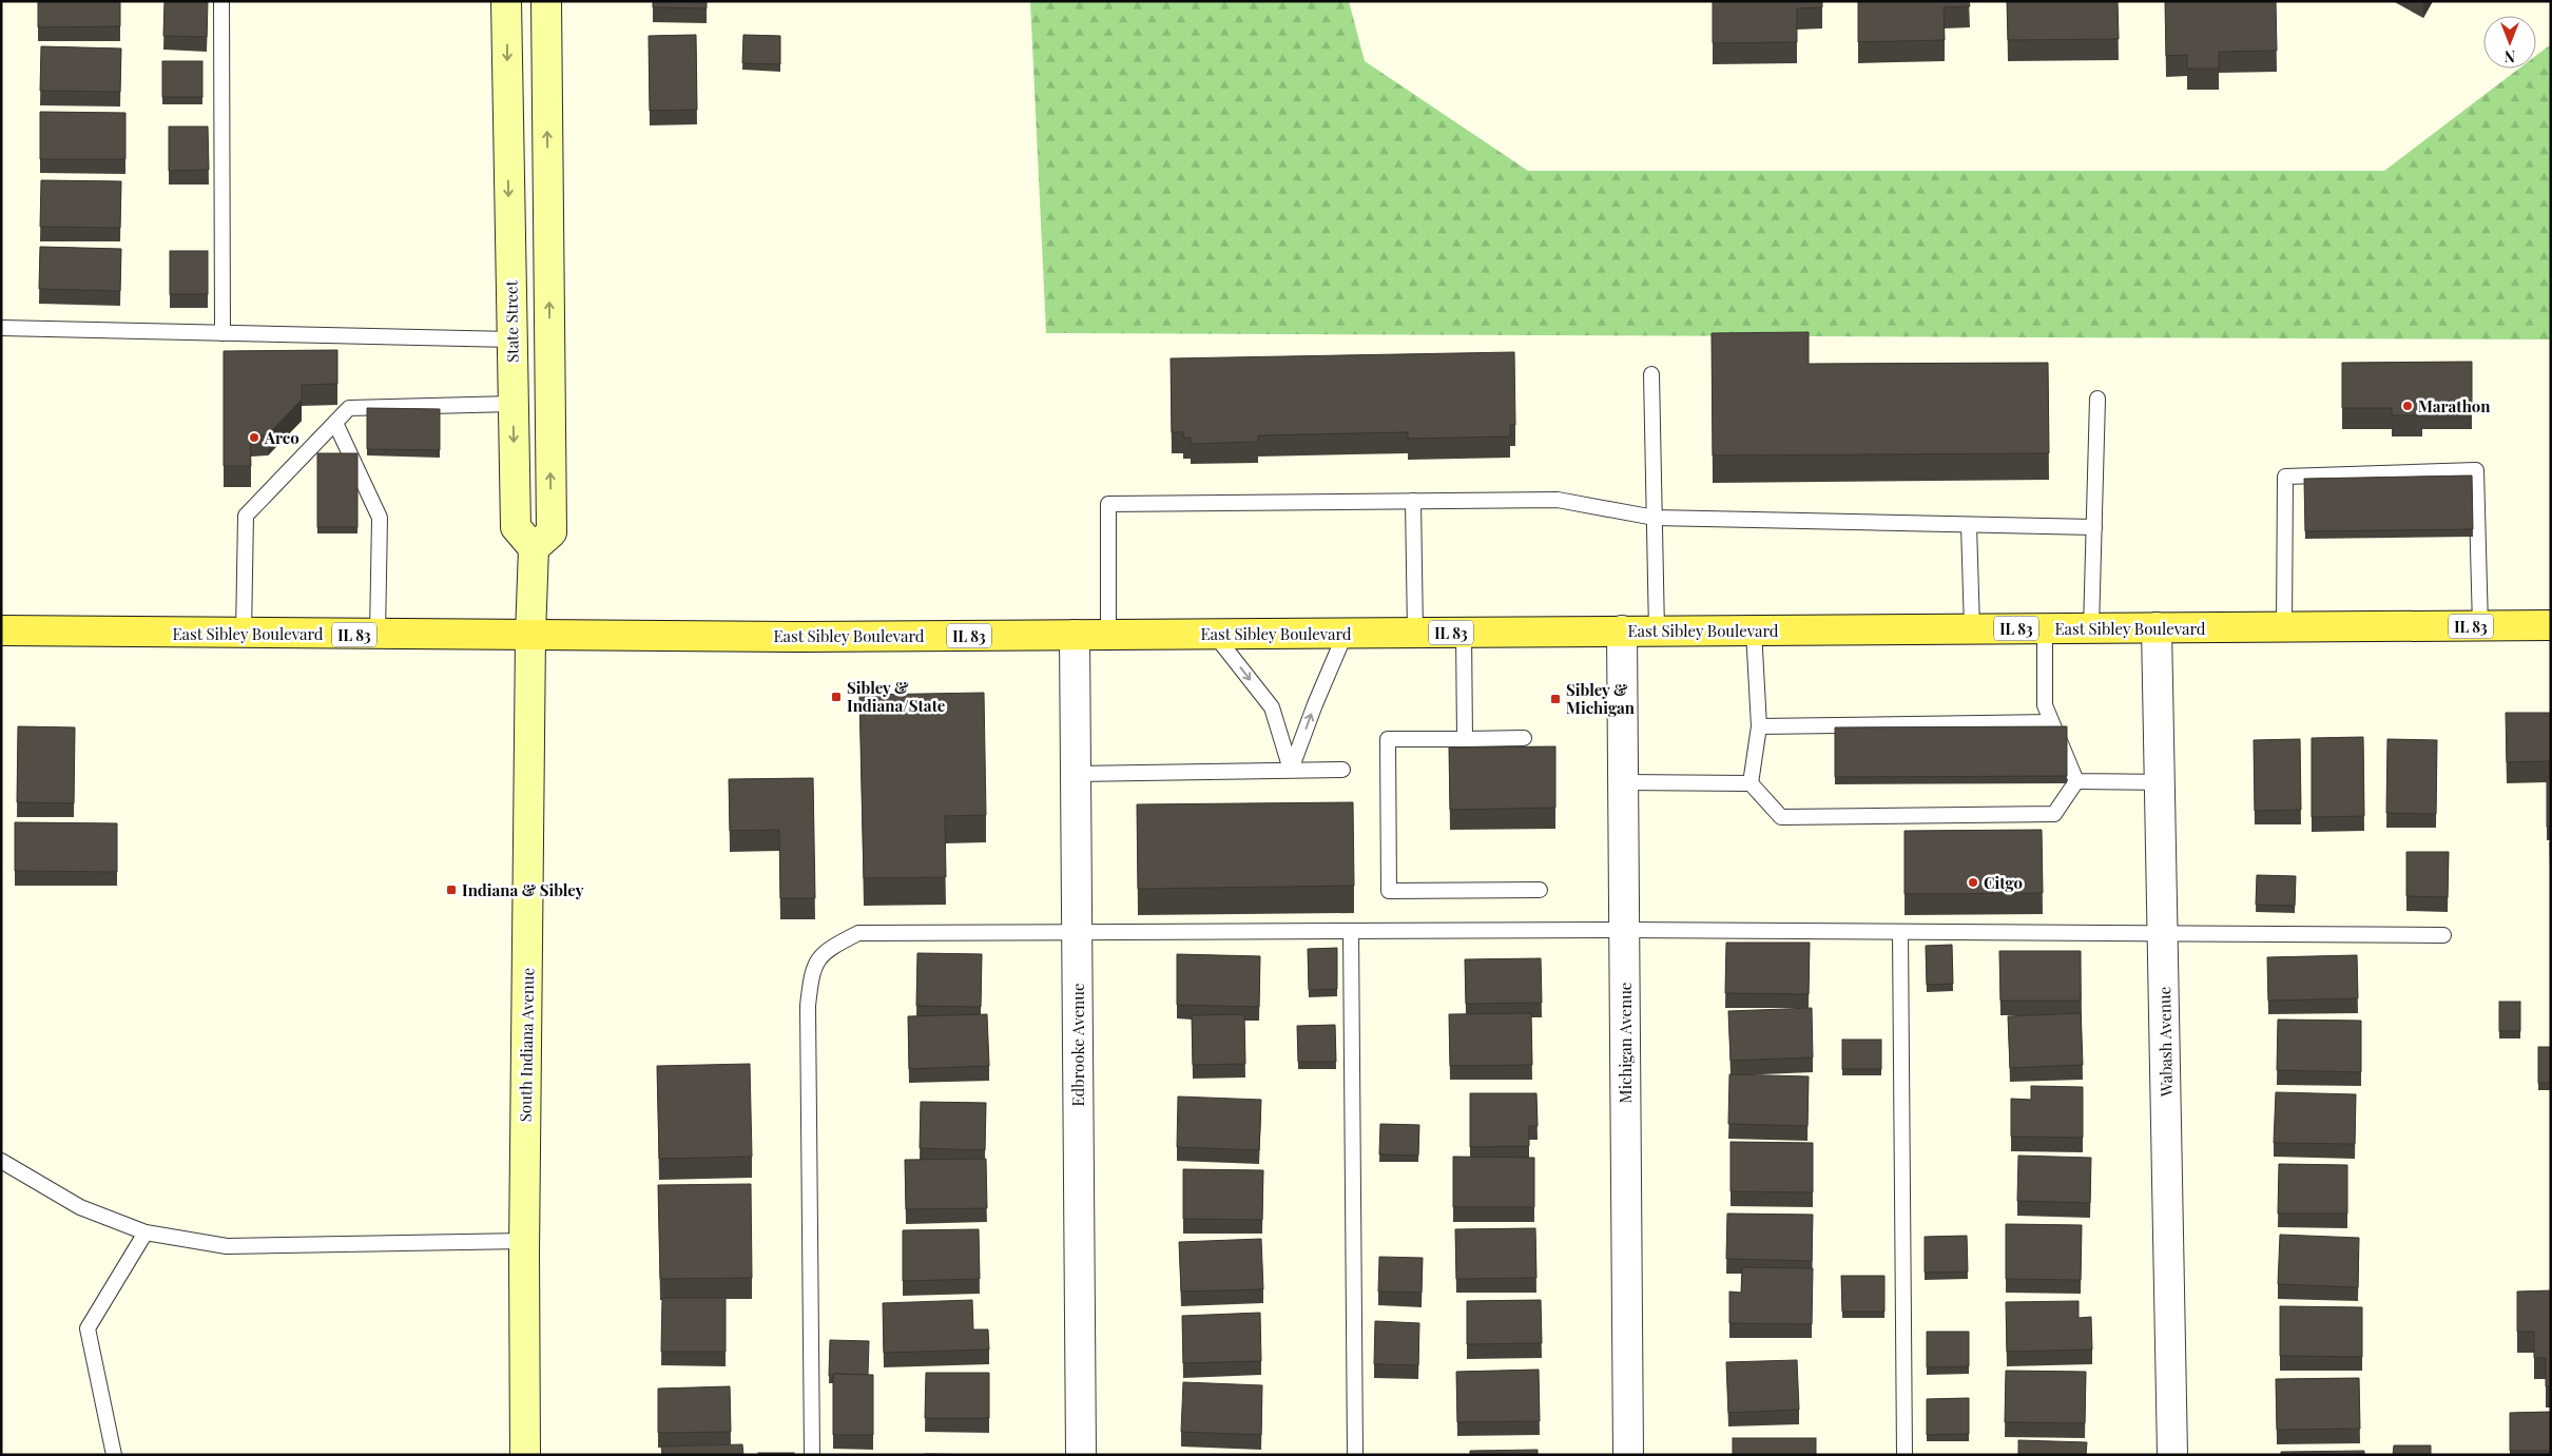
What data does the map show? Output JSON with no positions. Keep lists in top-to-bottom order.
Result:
{
  "streets": {
    "main road": [
      "State Street",
      "IL 83",
      "East Sibley Boulevard",
      "South Indiana Avenue"
    ],
    "street": ["Wabash Avenue", "Michigan Avenue", "Edbrooke Avenue"]
  },
  "crossings": [
    ["East Sibley Boulevard", "Wabash Avenue"],
    ["East Sibley Boulevard", "Michigan Avenue"],
    ["East Sibley Boulevard", "South Indiana Avenue"],
    ["East Sibley Boulevard", "Edbrooke Avenue"]
  ],
  "places": {
    "other": ["Marathon", "Arco", "Citgo"],
    "transit": ["Sibley & Indiana/State", "Sibley & Michigan", "Indiana & Sibley"]
  },
  "north": "bottom"
}
